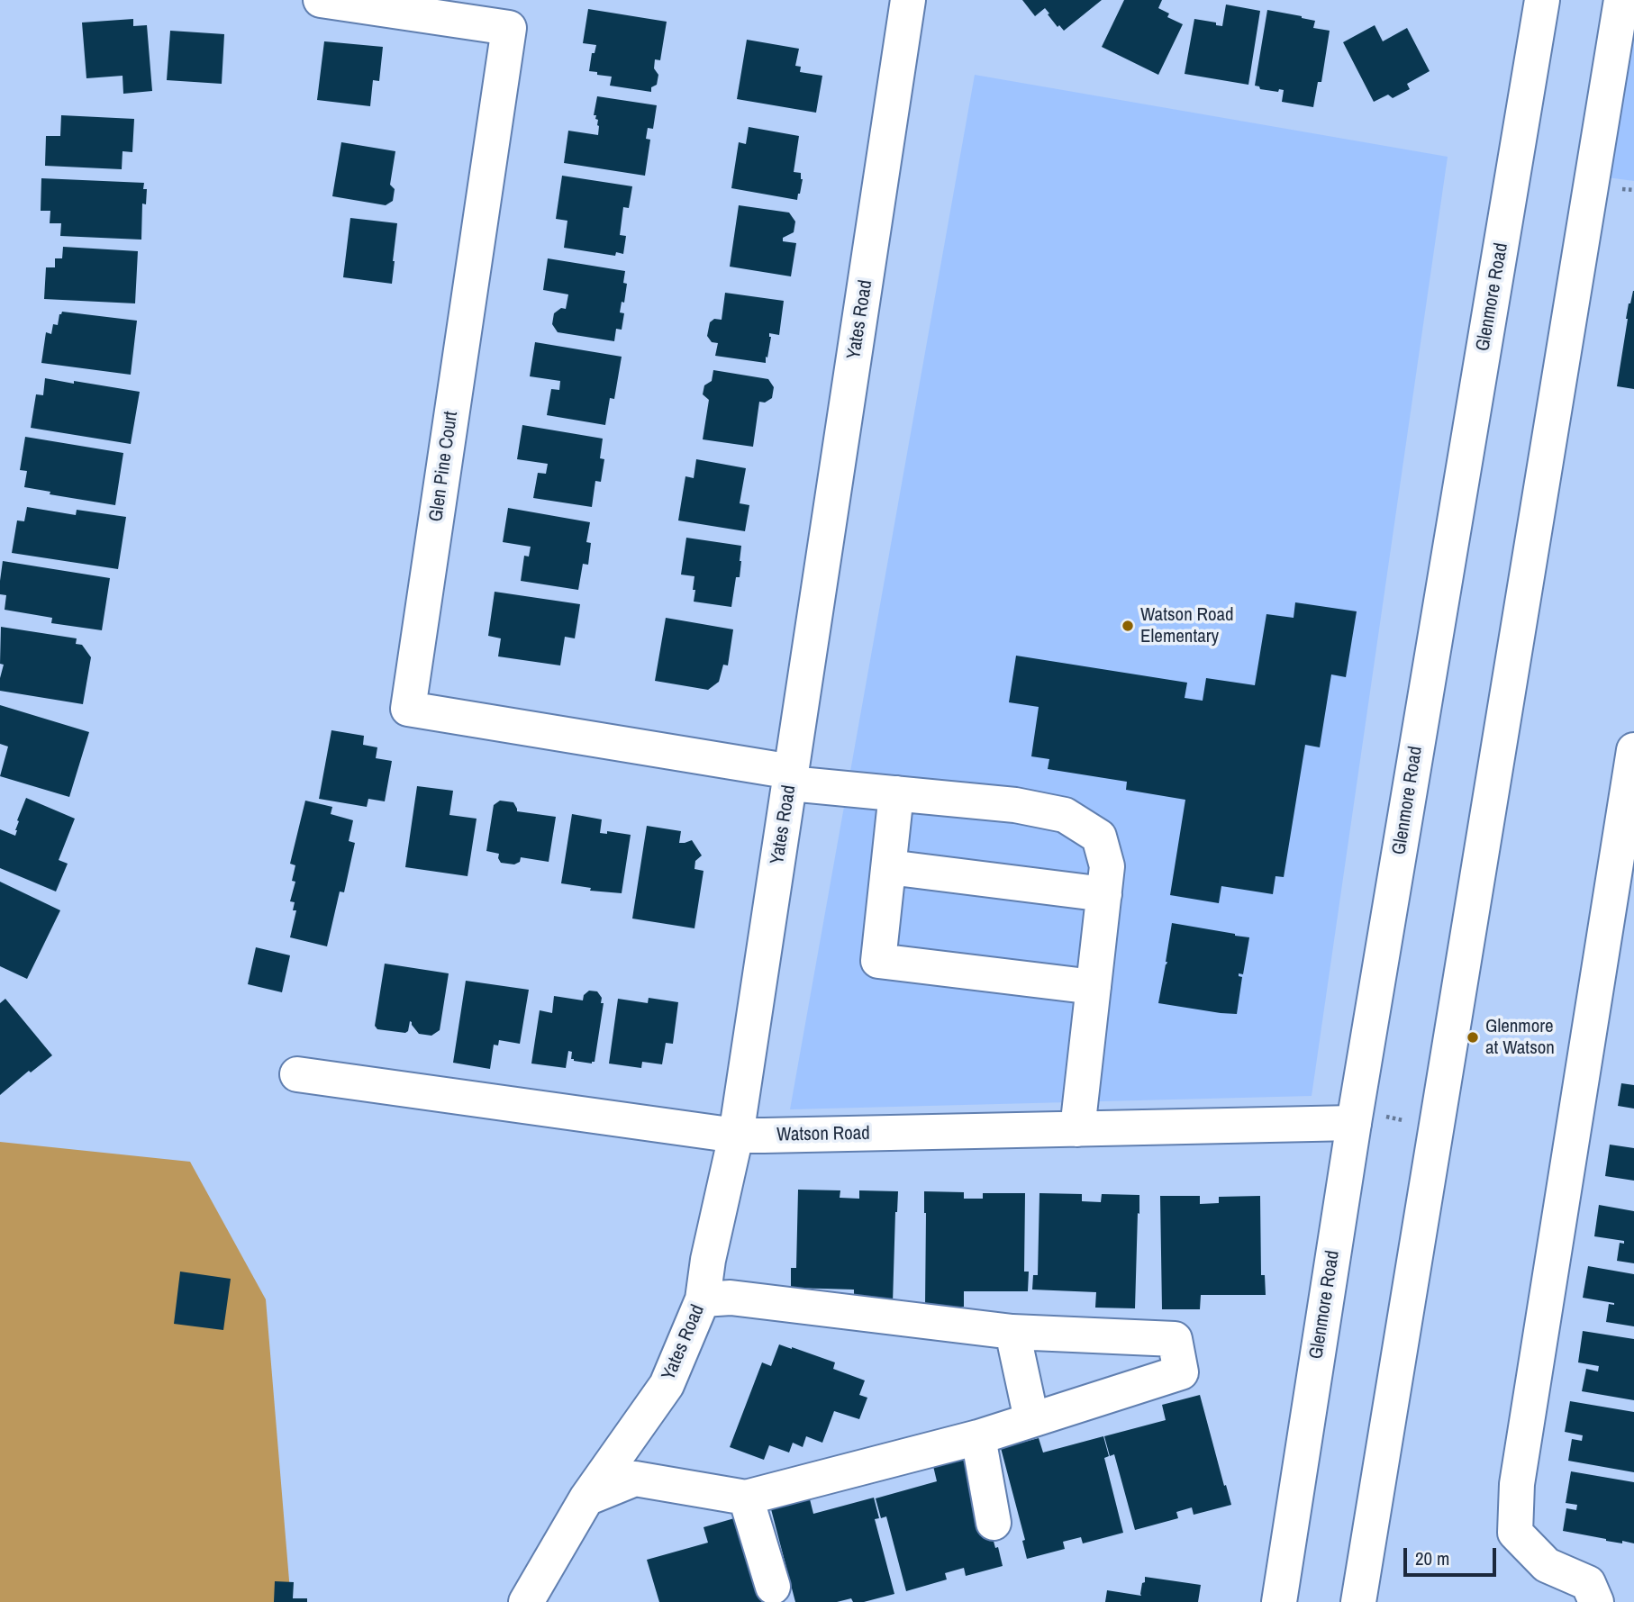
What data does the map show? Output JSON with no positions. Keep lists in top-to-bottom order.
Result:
{
  "streets": {
    "street": [
      "Glenmore Road",
      "Yates Road",
      "Glen Pine Court",
      "Watson Road"
    ]
  },
  "crossings": [
    ["Glenmore Road", "Watson Road"],
    ["Yates Road", "Glen Pine Court"],
    ["Yates Road", "Watson Road"]
  ],
  "places": ["Watson Road Elementary", "Glenmore at Watson"],
  "scale_bar": "20 m"
}
